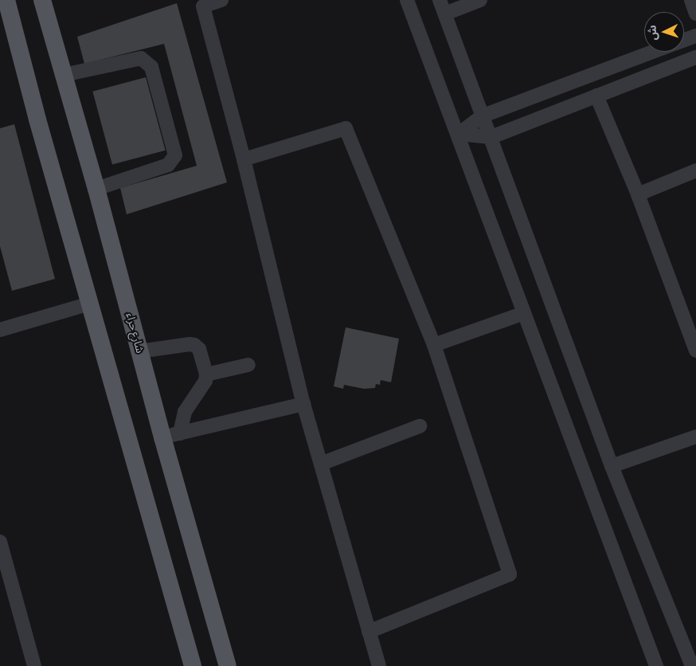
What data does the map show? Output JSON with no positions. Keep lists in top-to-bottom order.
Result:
{
  "streets": {
    "main road": ["شارع حراء"]
  },
  "north": "left"
}
